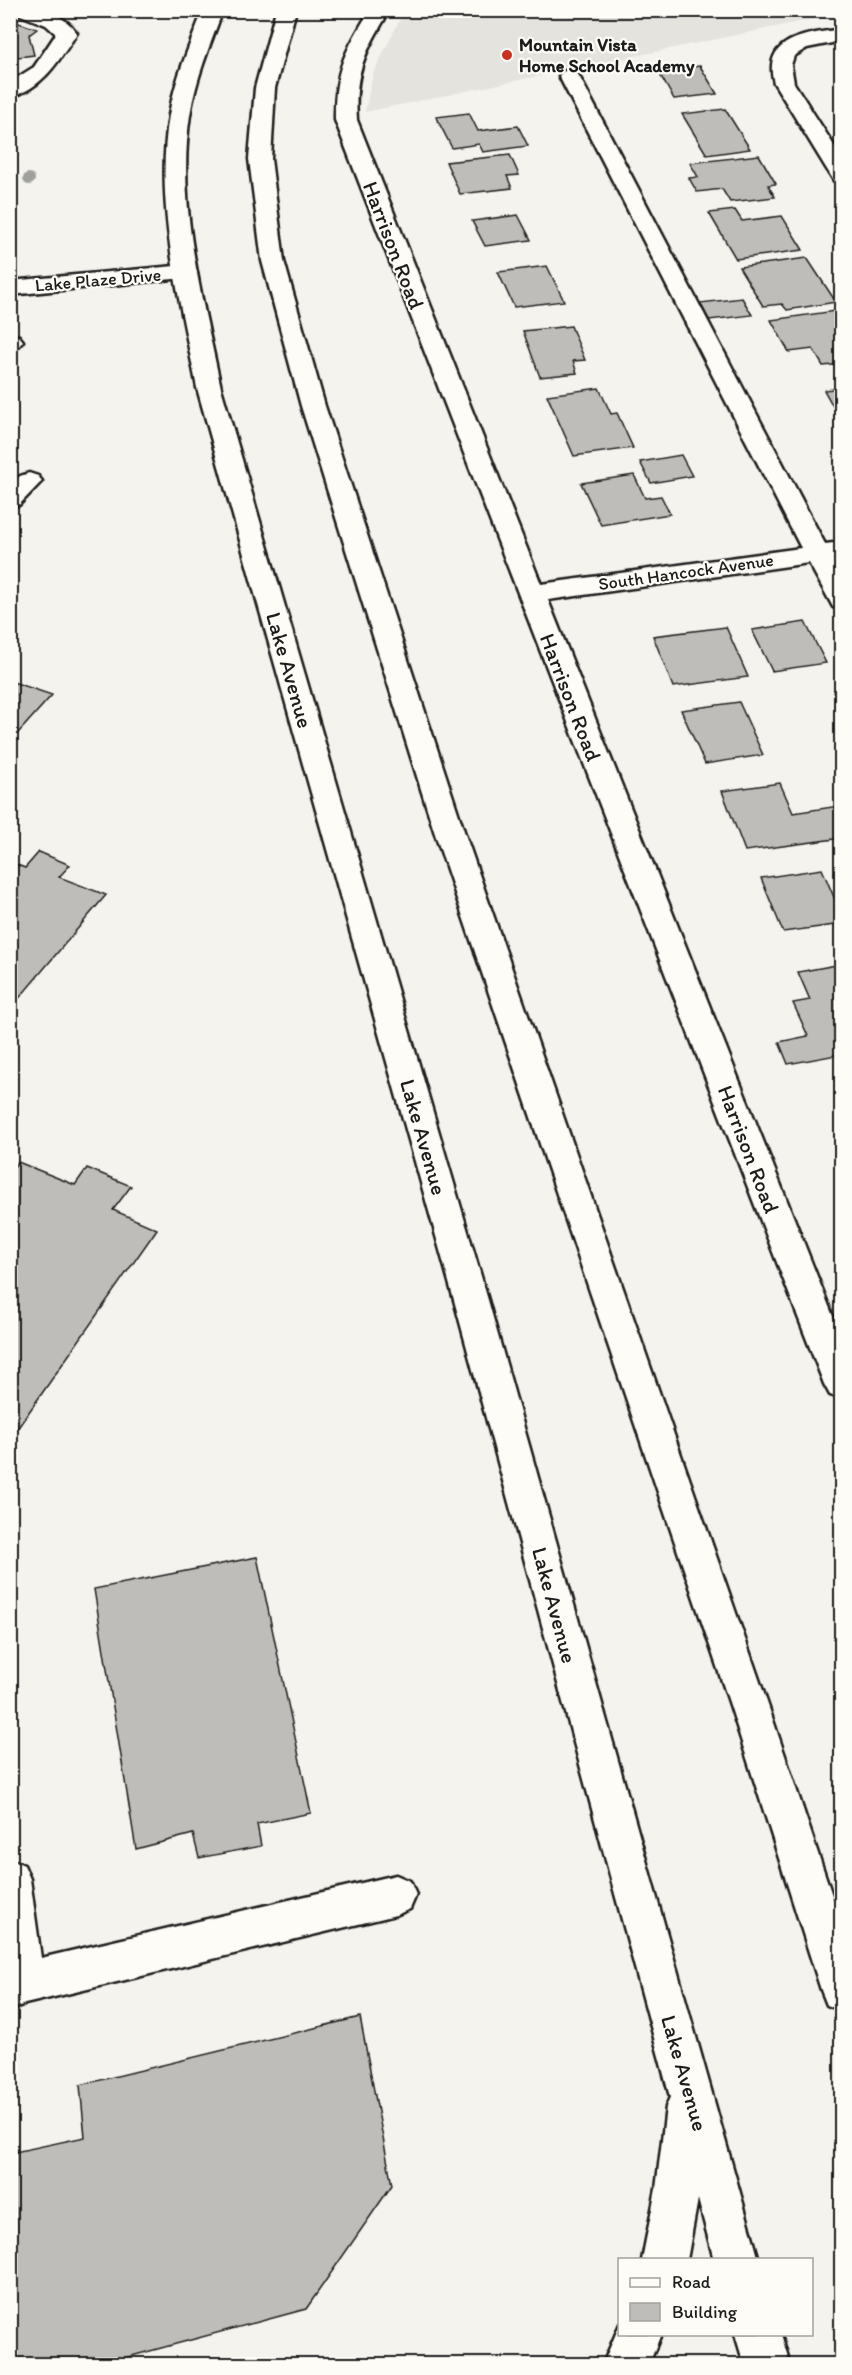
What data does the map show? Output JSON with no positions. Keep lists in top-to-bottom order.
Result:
{
  "streets": {
    "main road": [
      "Harrison Road",
      "Lake Plaze Drive",
      "South Hancock Avenue",
      "Lake Avenue"
    ]
  },
  "crossings": [
    ["Harrison Road", "South Hancock Avenue"],
    ["Lake Plaze Drive", "Lake Avenue"]
  ],
  "places": ["Mountain Vista Home School Academy"],
  "legend": ["Road", "Building"]
}
